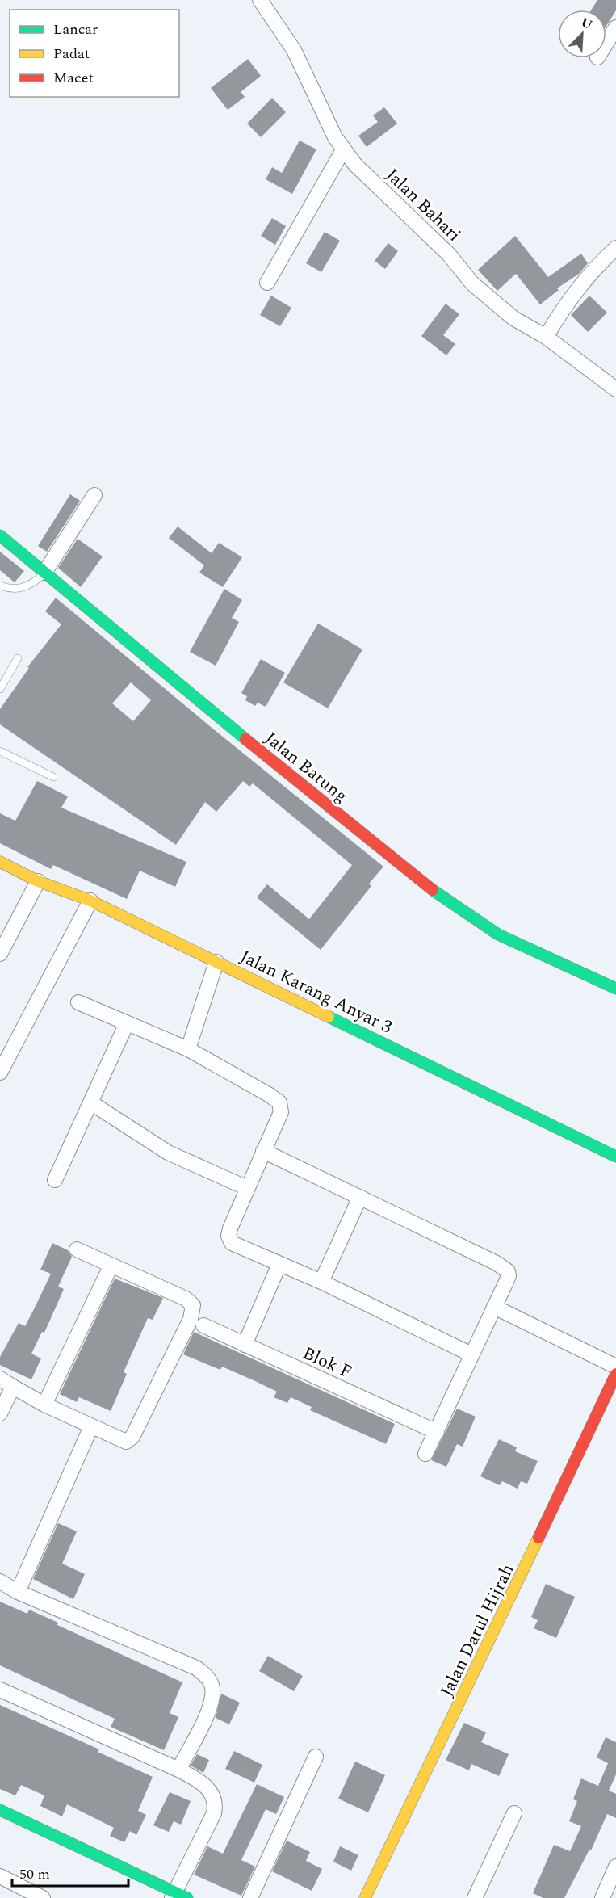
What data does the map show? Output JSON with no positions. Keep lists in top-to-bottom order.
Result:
{
  "streets": {
    "street": [
      "Jalan Bahari",
      "Jalan Batung",
      "Jalan Karang Anyar 3",
      "Blok F",
      "Jalan Darul Hijrah"
    ]
  },
  "legend": ["Lancar", "Padat", "Macet"],
  "scale_bar": "50 m",
  "north": "top right"
}
